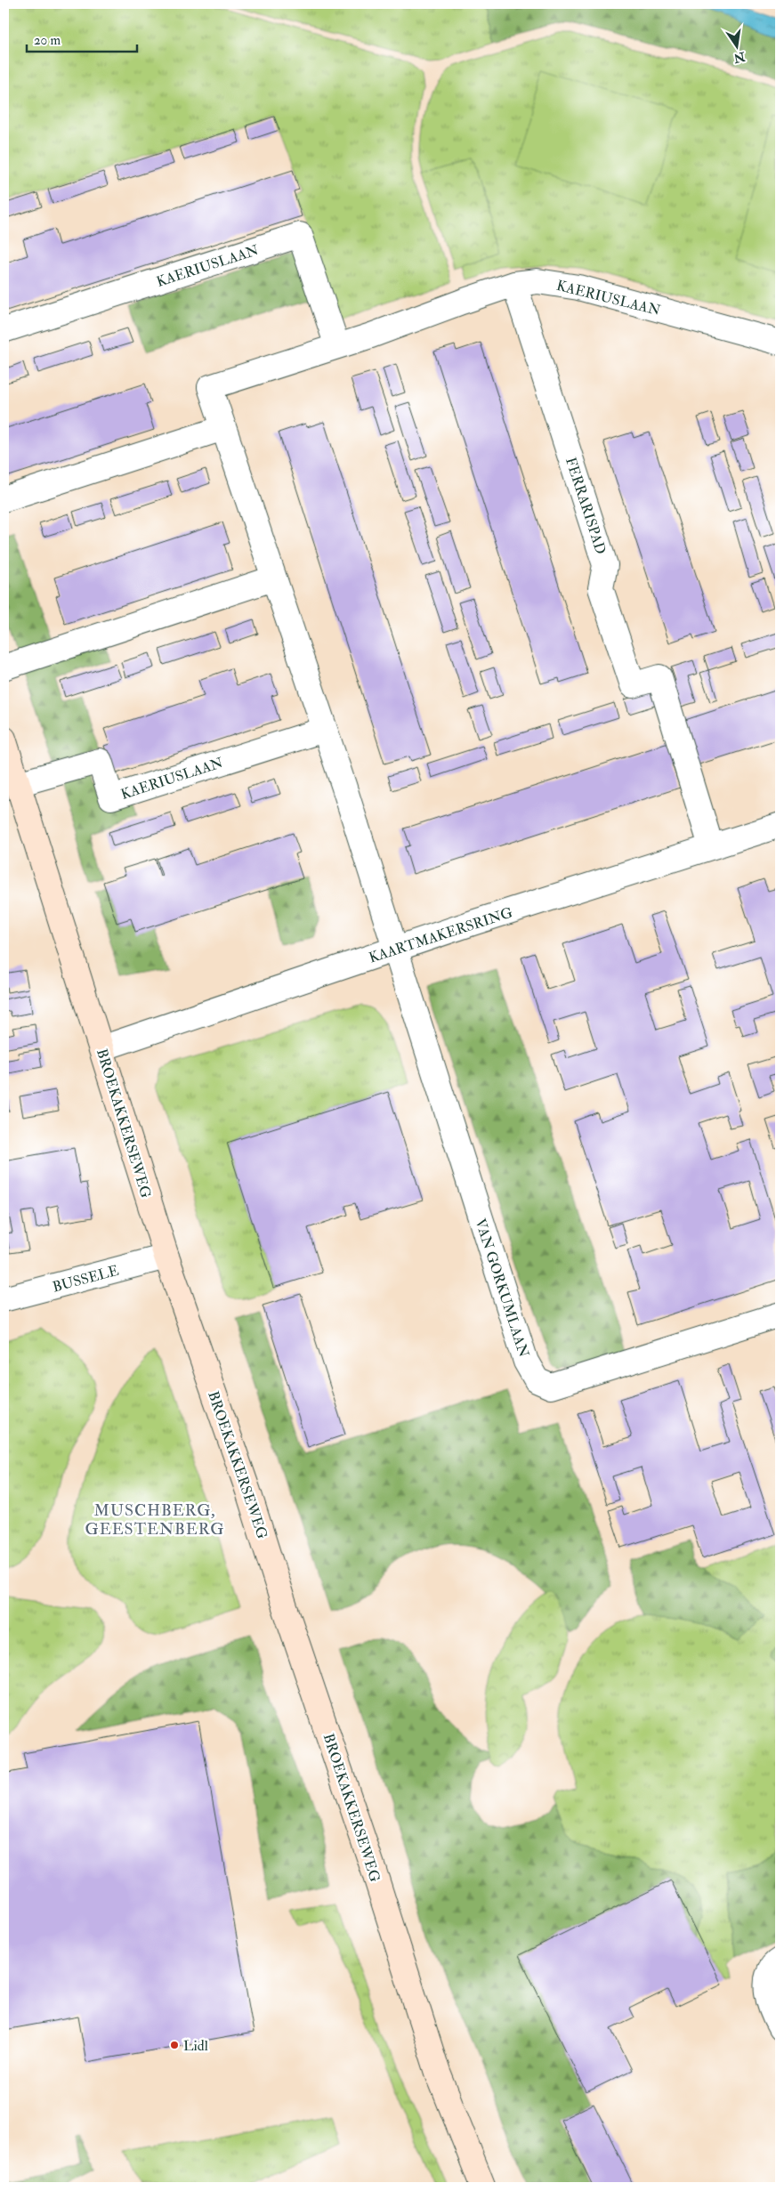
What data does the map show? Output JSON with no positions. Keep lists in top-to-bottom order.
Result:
{
  "streets": {
    "street": [
      "KAERIUSLAAN",
      "FERRARISPAD",
      "KAARTMAKERSRING",
      "BROEKAKKERSEWEG",
      "BUSSELE",
      "VAN GORKUMLAAN"
    ]
  },
  "crossings": [
    ["KAERIUSLAAN", "FERRARISPAD"],
    ["KAERIUSLAAN", "KAARTMAKERSRING"],
    ["KAERIUSLAAN", "BROEKAKKERSEWEG"],
    ["KAERIUSLAAN", "VAN GORKUMLAAN"],
    ["FERRARISPAD", "KAARTMAKERSRING"],
    ["KAARTMAKERSRING", "BROEKAKKERSEWEG"],
    ["KAARTMAKERSRING", "VAN GORKUMLAAN"],
    ["BROEKAKKERSEWEG", "BUSSELE"]
  ],
  "districts": ["MUSCHBERG, GEESTENBERG"],
  "places": ["Lidl"],
  "scale_bar": "20 m",
  "north": "bottom"
}
